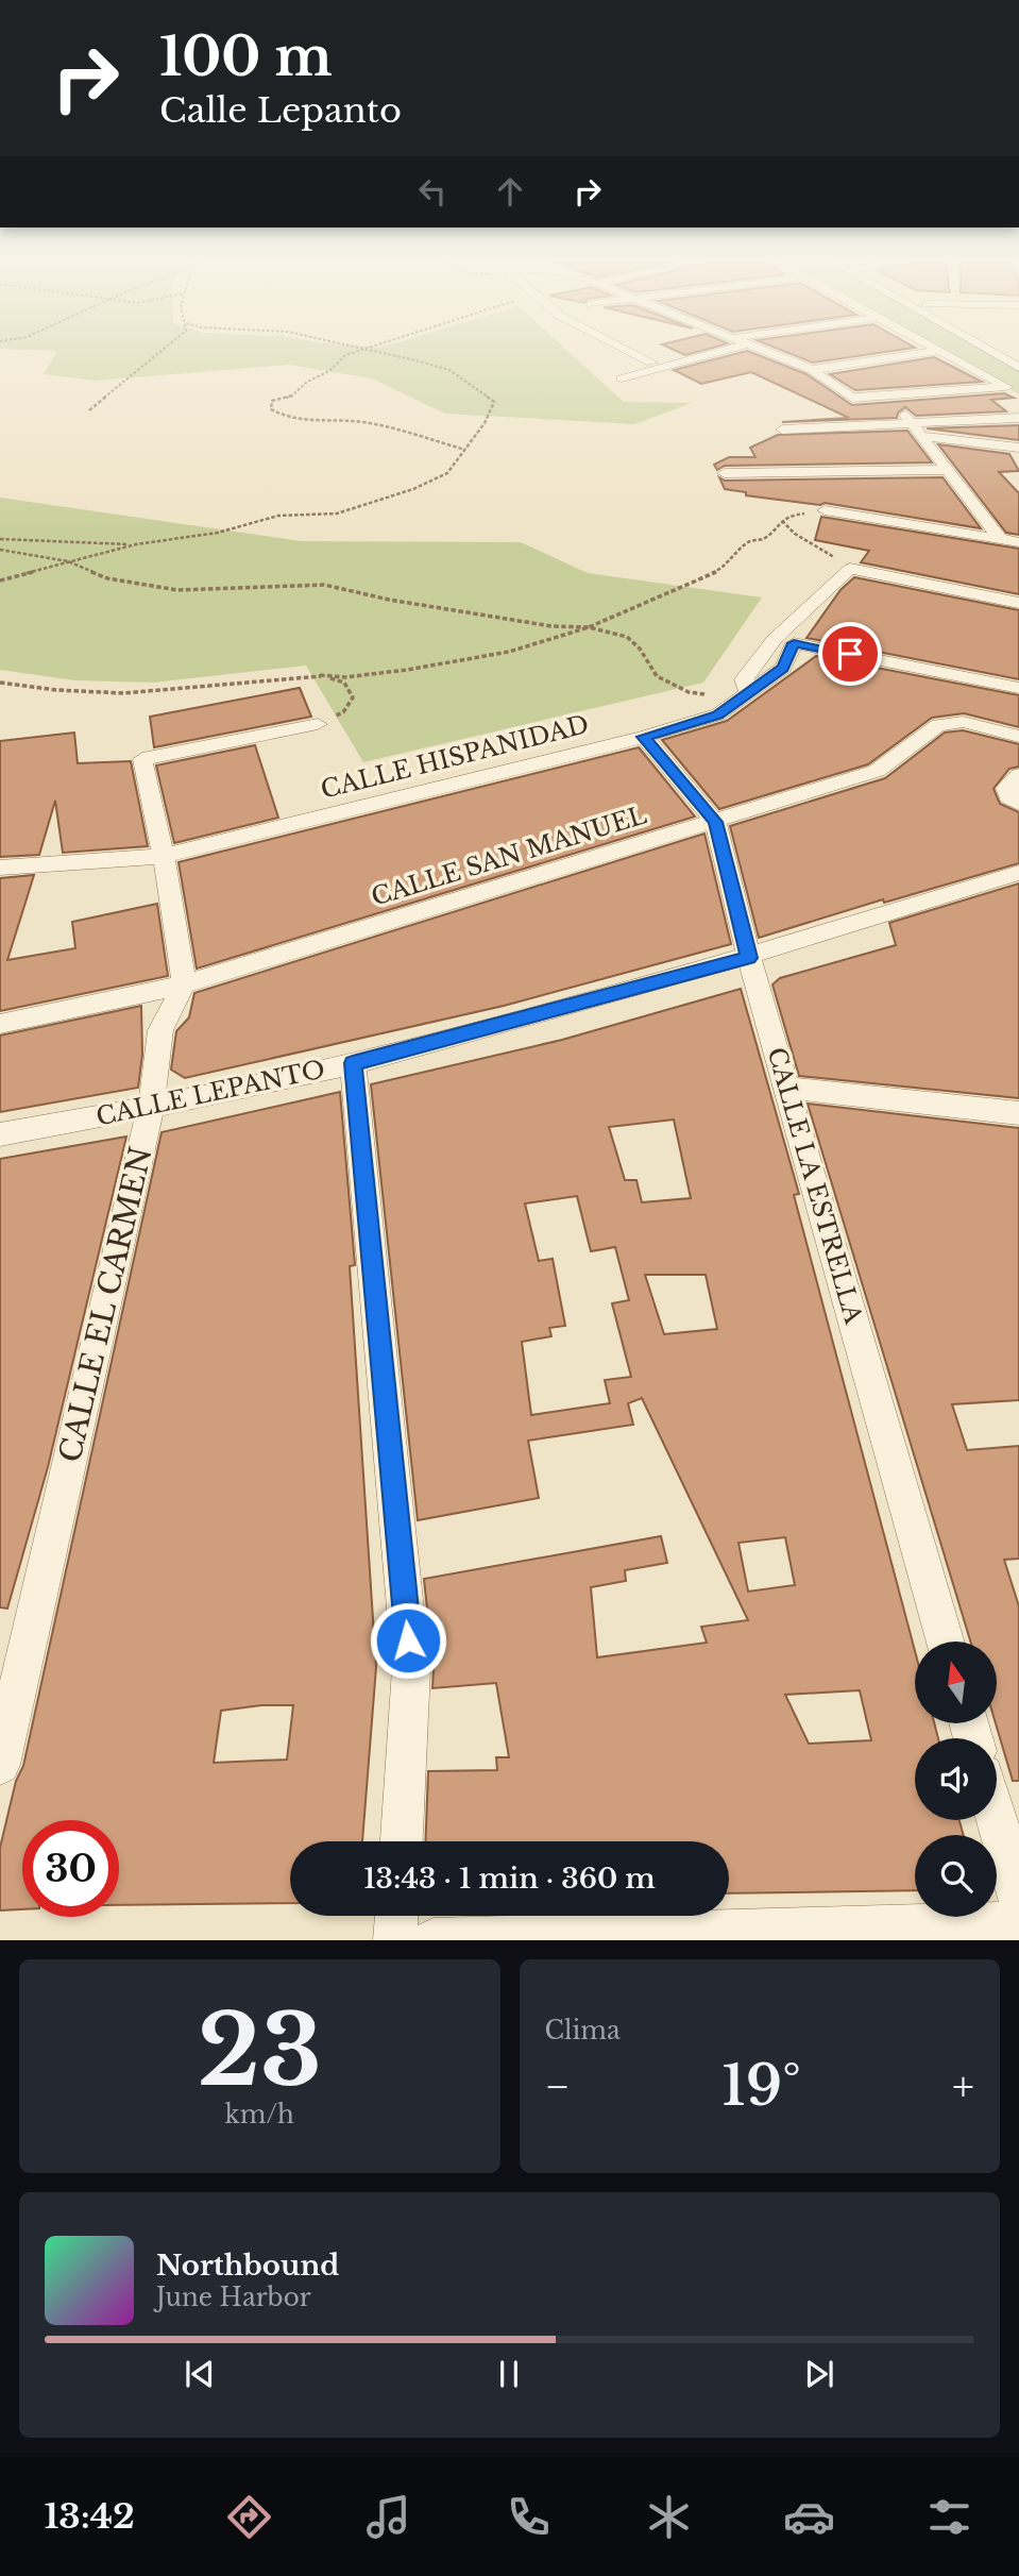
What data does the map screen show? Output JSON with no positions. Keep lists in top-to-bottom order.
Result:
{
  "streets": {
    "street": [
      "CALLE HISPANIDAD",
      "CALLE SAN MANUEL",
      "CALLE LEPANTO",
      "CALLE LA ESTRELLA",
      "CALLE EL CARMEN"
    ]
  },
  "crossings": [
    ["CALLE HISPANIDAD", "CALLE LA ESTRELLA"],
    ["CALLE SAN MANUEL", "CALLE LA ESTRELLA"],
    ["CALLE SAN MANUEL", "CALLE EL CARMEN"],
    ["CALLE LEPANTO", "CALLE LA ESTRELLA"],
    ["CALLE LEPANTO", "CALLE EL CARMEN"]
  ],
  "north": "top",
  "page": {
    "turn": ["100 m", "Calle Lepanto"],
    "limit": "30",
    "trip": "13:43 · 1 min · 360 m",
    "tile": [
      ["23", "km/h"],
      "Clima"
    ],
    "heat": ["−", "19°", "+"],
    "song": ["Northbound", "June Harbor"],
    "tabs": "13:42"
  }
}
